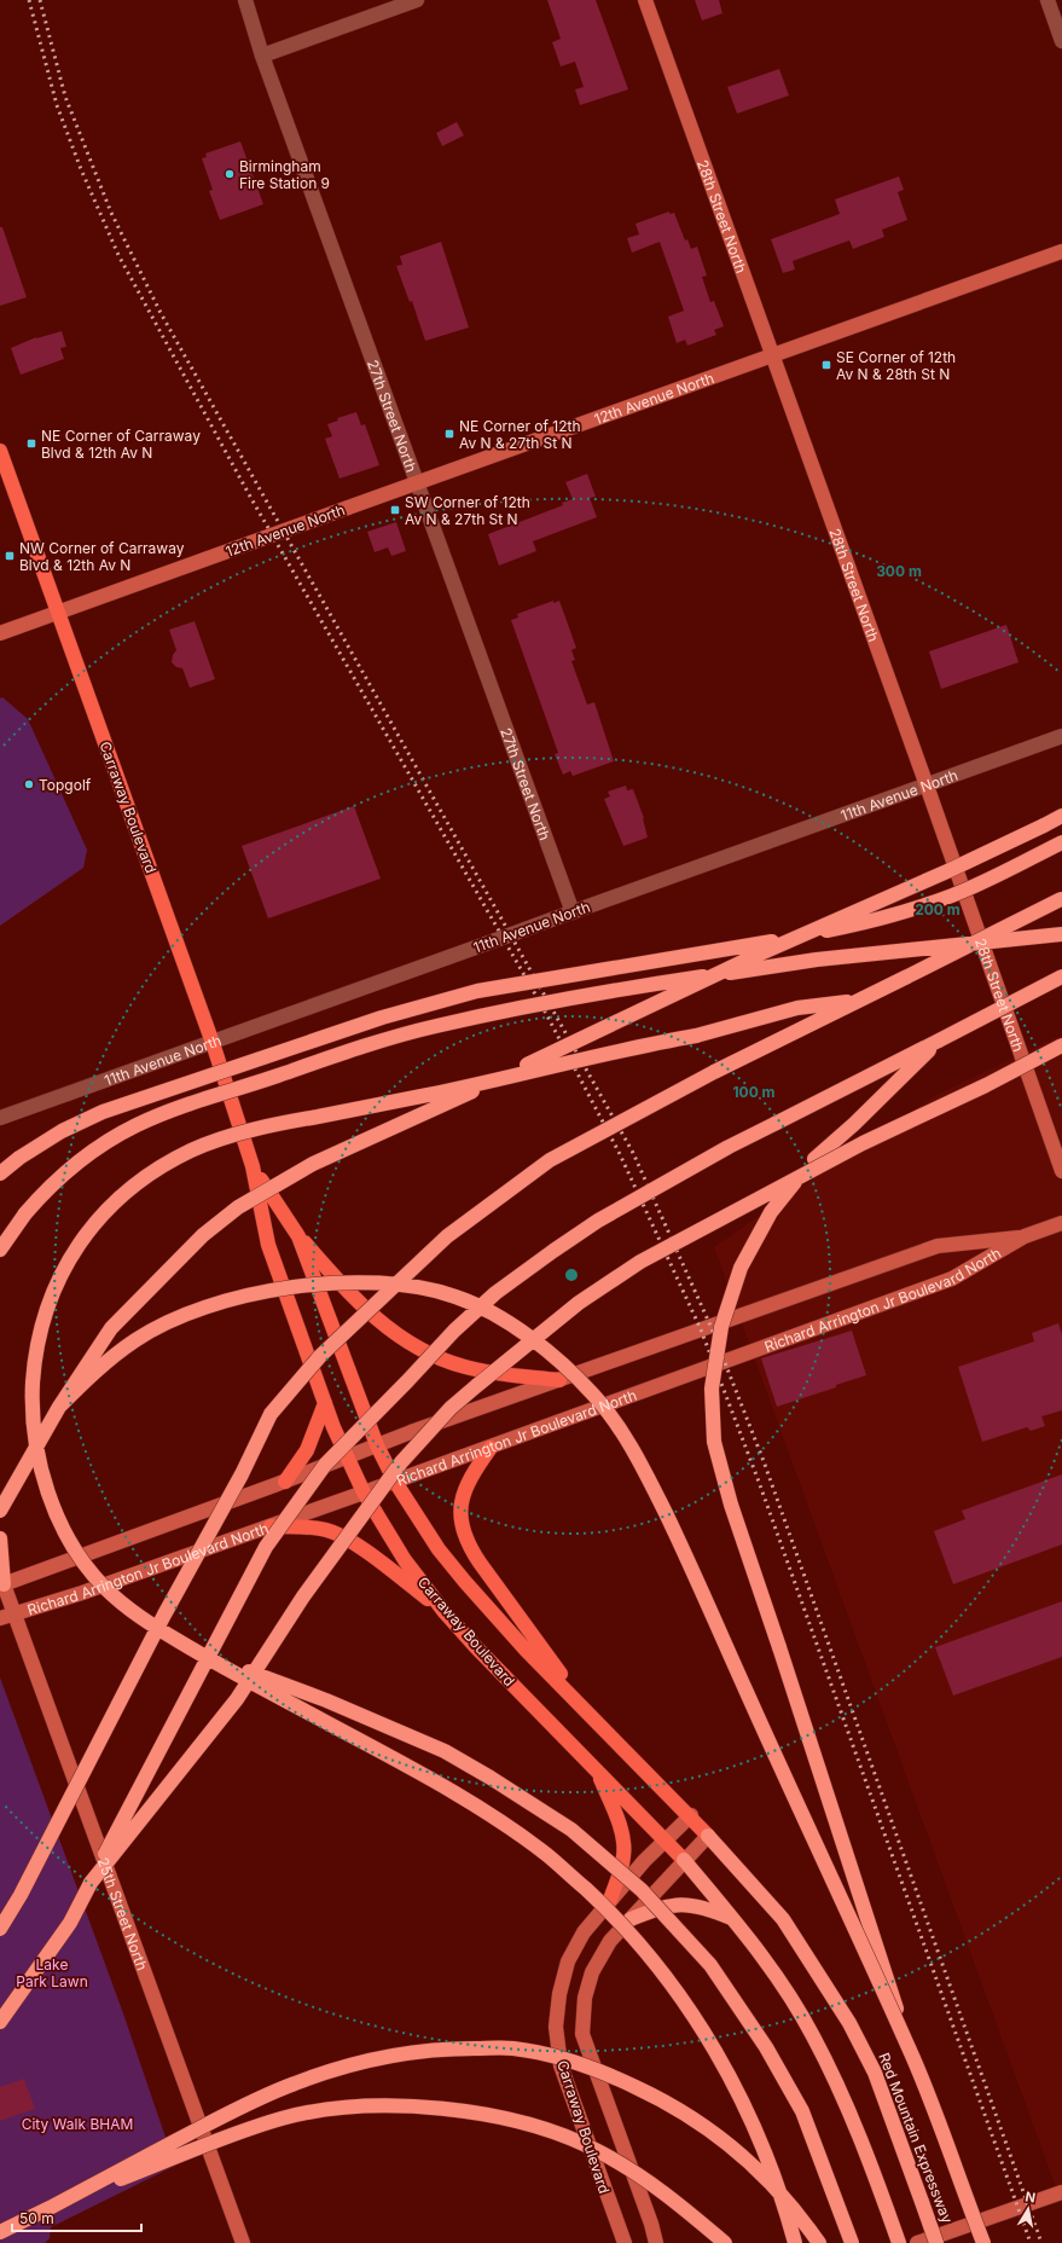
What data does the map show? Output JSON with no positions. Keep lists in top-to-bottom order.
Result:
{
  "streets": {
    "highway": ["Red Mountain Expressway"],
    "main road": ["Carraway Boulevard"],
    "street": [
      "28th Street North",
      "12th Avenue North",
      "27th Street North",
      "11th Avenue North",
      "Richard Arrington Jr Boulevard North",
      "25th Street North"
    ]
  },
  "crossings": [
    ["28th Street North", "12th Avenue North"],
    ["28th Street North", "11th Avenue North"],
    ["12th Avenue North", "27th Street North"],
    ["12th Avenue North", "Carraway Boulevard"],
    ["27th Street North", "11th Avenue North"],
    ["11th Avenue North", "Carraway Boulevard"],
    ["Carraway Boulevard", "Richard Arrington Jr Boulevard North"],
    ["Carraway Boulevard", "Red Mountain Expressway"],
    ["Richard Arrington Jr Boulevard North", "25th Street North"]
  ],
  "parks": ["Lake Park Lawn", "City Walk BHAM"],
  "places": {
    "other": ["Birmingham Fire Station 9", "Topgolf"],
    "transit": [
      "SE Corner of 12th Av N & 28th St N",
      "NE Corner of 12th Av N & 27th St N",
      "NE Corner of Carraway Blvd & 12th Av N",
      "SW Corner of 12th Av N & 27th St N",
      "NW Corner of Carraway Blvd & 12th Av N"
    ]
  },
  "scale_bar": "50 m",
  "north": "top",
  "rings": ["300 m", "200 m", "100 m"]
}
